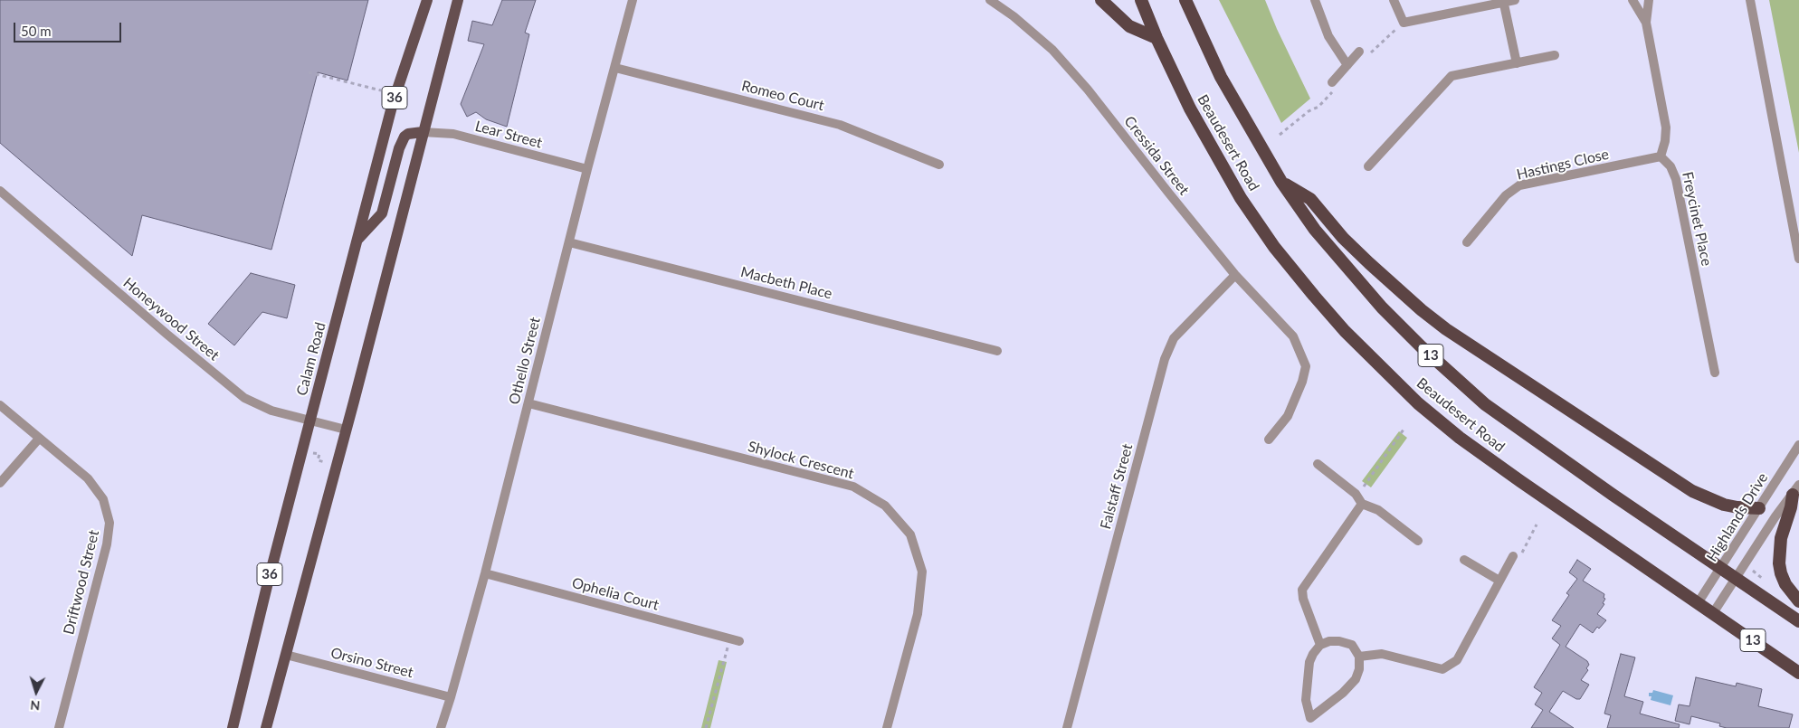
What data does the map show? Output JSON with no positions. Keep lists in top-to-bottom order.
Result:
{
  "streets": {
    "highway": ["Beaudesert Road", "13"],
    "main road": ["36", "Calam Road"],
    "street": [
      "Romeo Court",
      "Lear Street",
      "Cressida Street",
      "Hastings Close",
      "Freycinet Place",
      "Macbeth Place",
      "Honeywood Street",
      "Othello Street",
      "Shylock Crescent",
      "Falstaff Street",
      "Highlands Drive",
      "Driftwood Street",
      "Ophelia Court",
      "Orsino Street"
    ]
  },
  "crossings": [
    ["Romeo Court", "Othello Street"],
    ["36", "Lear Street"],
    ["36", "Honeywood Street"],
    ["36", "Orsino Street"],
    ["Lear Street", "Othello Street"],
    ["Beaudesert Road", "Highlands Drive"],
    ["Cressida Street", "Falstaff Street"],
    ["Hastings Close", "Freycinet Place"],
    ["Macbeth Place", "Othello Street"],
    ["Honeywood Street", "Calam Road"],
    ["Othello Street", "Shylock Crescent"],
    ["Othello Street", "Ophelia Court"],
    ["Othello Street", "Orsino Street"]
  ],
  "scale_bar": "50 m",
  "north": "bottom"
}
